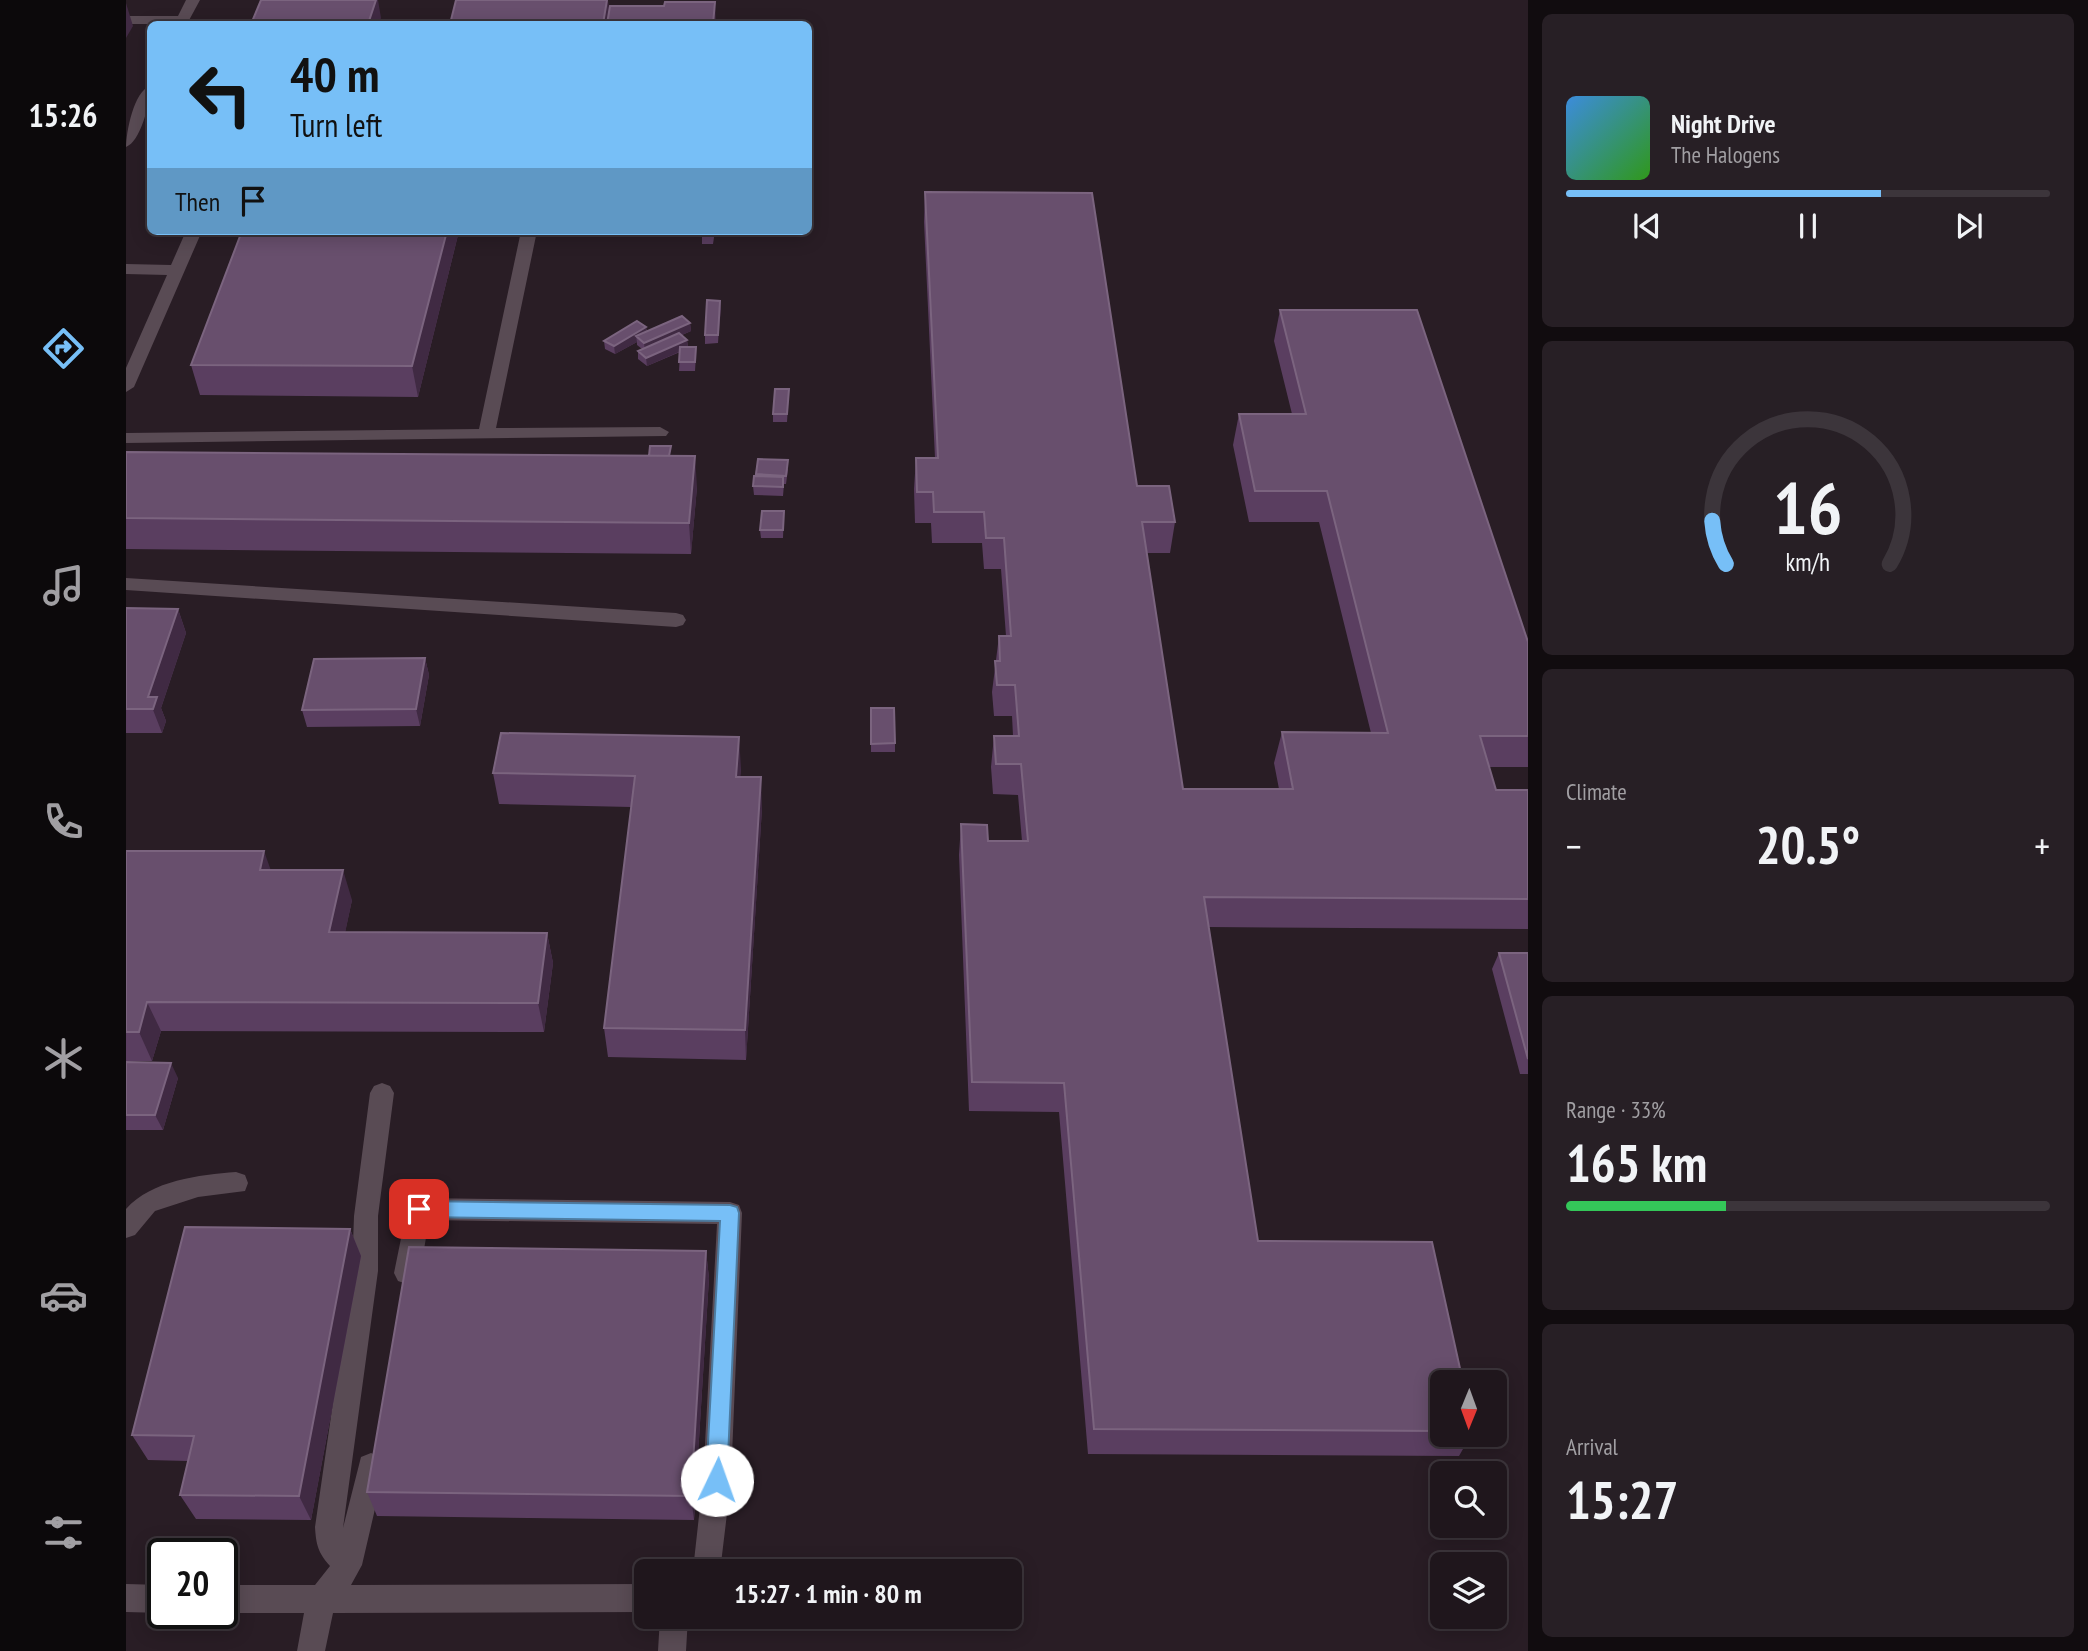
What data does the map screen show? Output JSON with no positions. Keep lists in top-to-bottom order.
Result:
{
  "north": "bottom",
  "page": {
    "tabs": "15:26",
    "turn": ["40 m", "Turn left"],
    "song": ["Night Drive", "The Halogens"],
    "then": "Then",
    "tile": [
      "Climate",
      ["Range · 33%", "165 km"],
      ["Arrival", "15:27"]
    ],
    "heat": ["−", "20.5°", "+"],
    "limit": "20",
    "trip": "15:27 · 1 min · 80 m",
    "gauge": ["16", "km/h"]
  }
}
